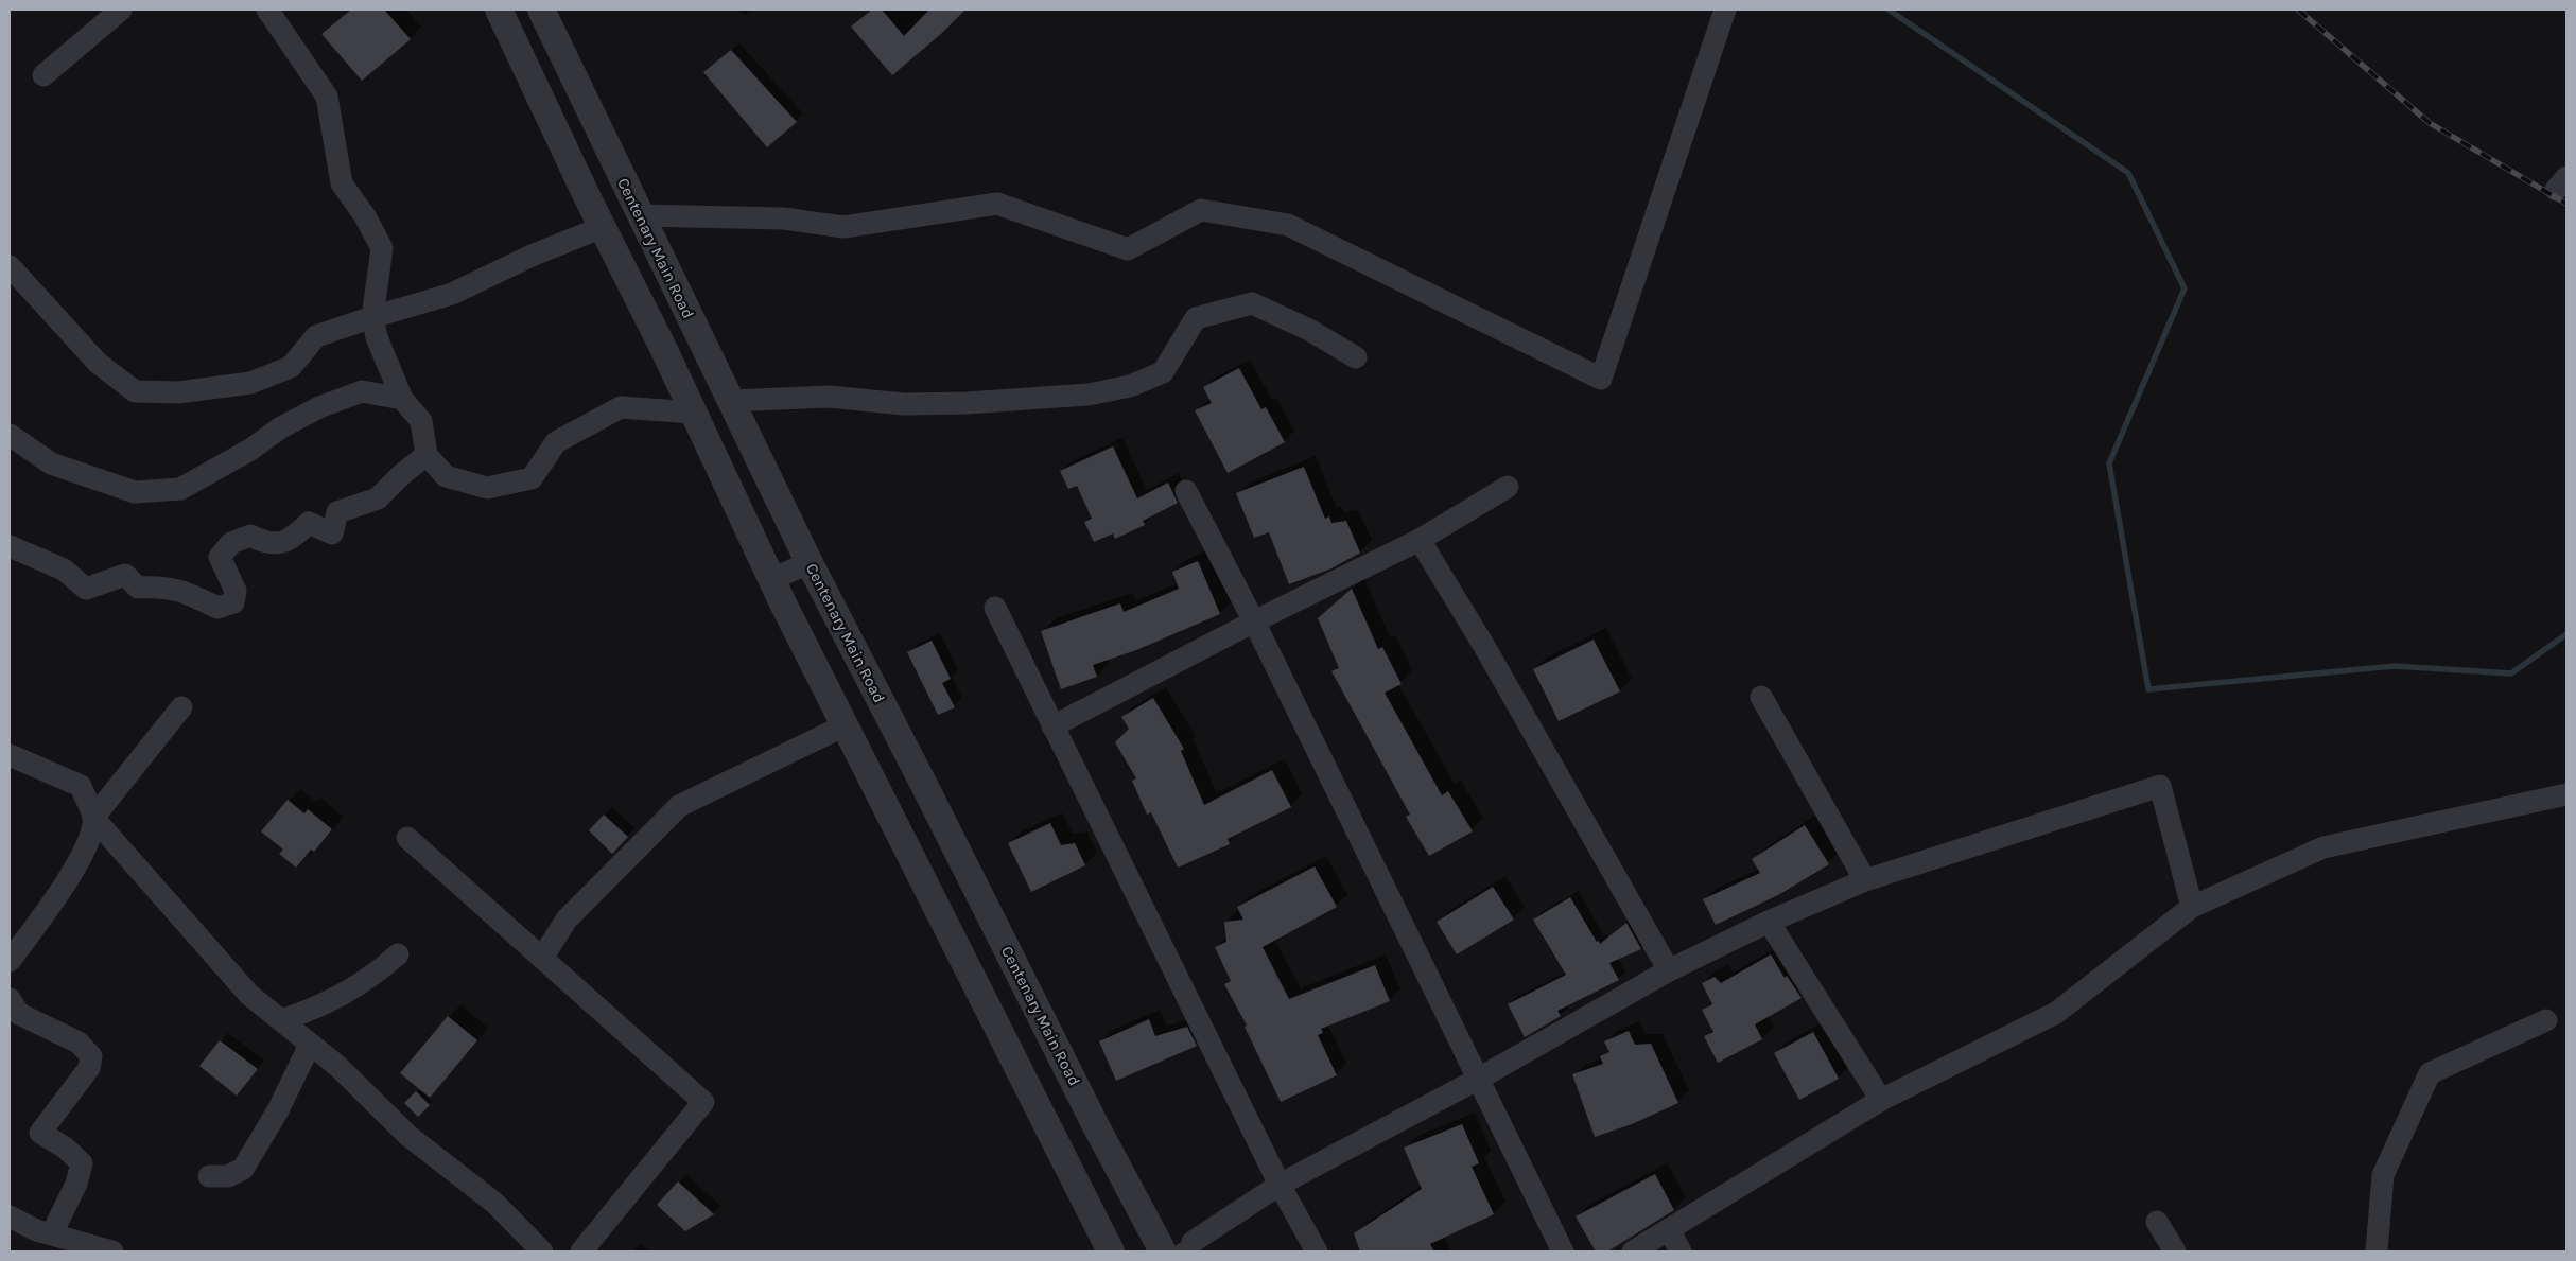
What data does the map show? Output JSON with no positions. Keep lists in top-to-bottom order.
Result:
{
  "streets": {
    "street": ["Centenary Main Road"]
  }
}
